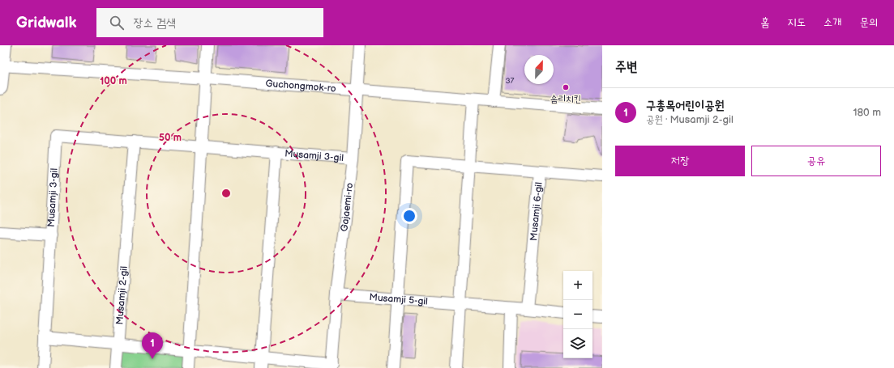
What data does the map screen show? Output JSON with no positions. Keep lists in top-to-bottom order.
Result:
{
  "streets": {
    "street": [
      "Guchongmok-ro",
      "Musamji 3-gil",
      "Gajaemi-ro",
      "Musamji 6-gil",
      "Musamji 2-gil",
      "Musamji 5-gil"
    ]
  },
  "crossings": [
    ["Guchongmok-ro", "Gajaemi-ro"],
    ["Musamji 3-gil", "Gajaemi-ro"],
    ["Musamji 3-gil", "Musamji 2-gil"],
    ["Gajaemi-ro", "Musamji 5-gil"],
    ["Musamji 6-gil", "Musamji 5-gil"]
  ],
  "places": ["솜리치킨"],
  "house_numbers": ["37"],
  "north": "top",
  "page": {
    "header": "Gridwalk",
    "search": "장소 검색",
    "nav": [
      "홈",
      "지도",
      "소개",
      "문의"
    ],
    "heading": "주변",
    "list": [
      {
        "mark": "1",
        "name": "구총목어린이공원",
        "note": "공원 · Musamji 2-gil",
        "value": "180 m"
      }
    ],
    "buttons": ["저장", "공유"],
    "map_buttons": ["+", "−"],
    "pins": "1"
  },
  "rings": ["100 m", "50 m"]
}
